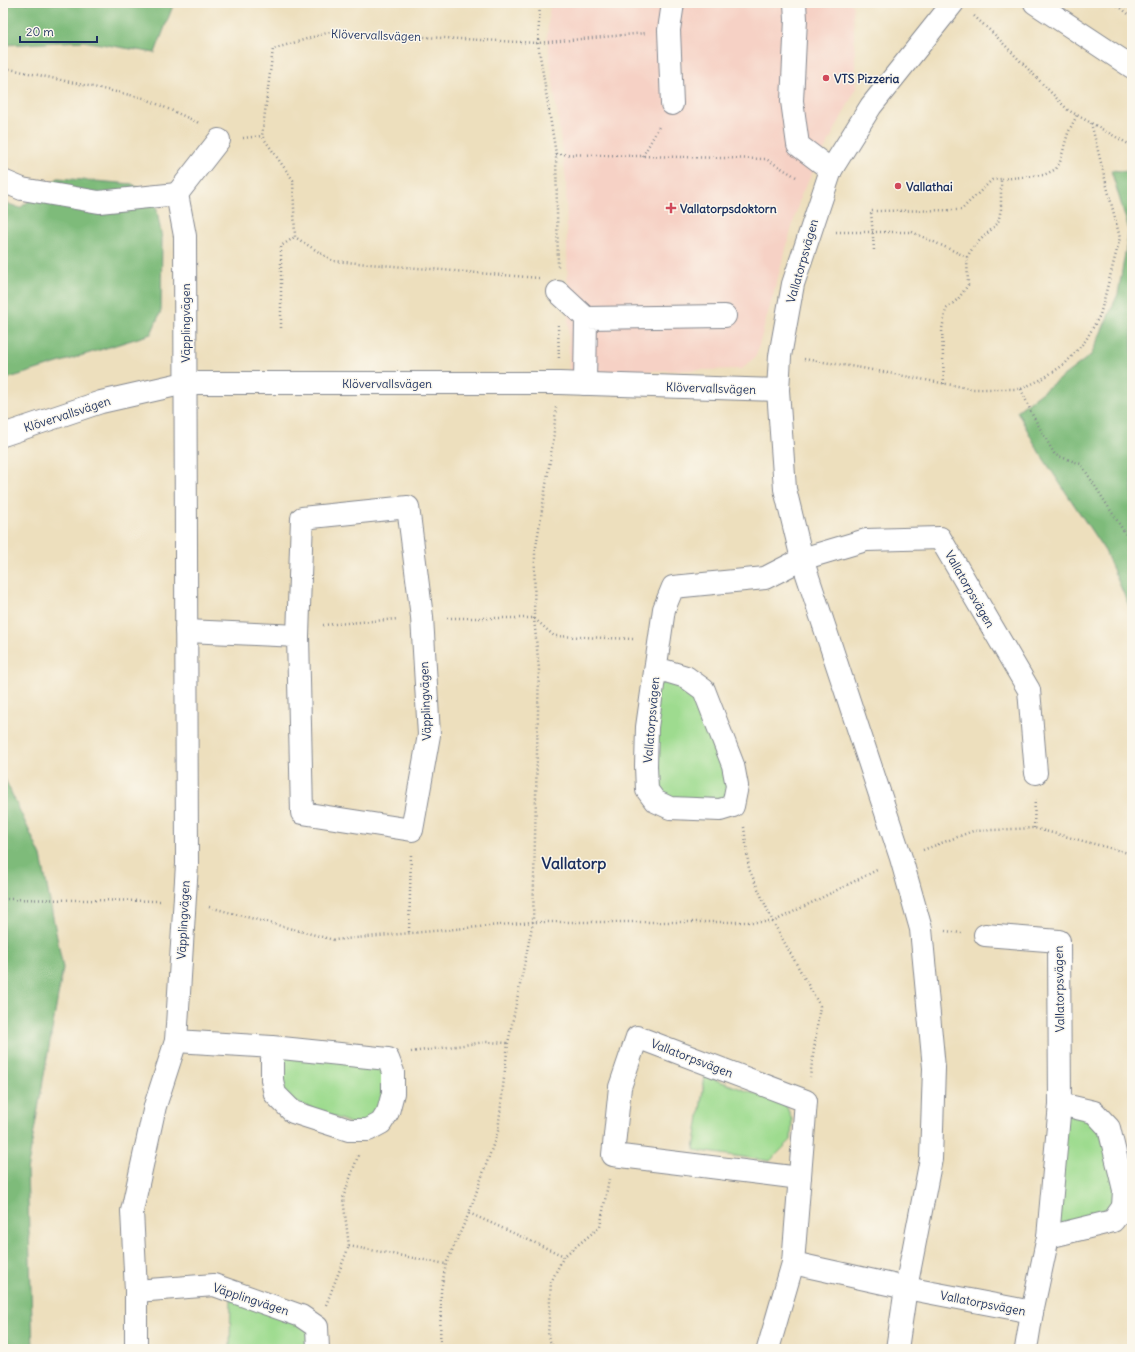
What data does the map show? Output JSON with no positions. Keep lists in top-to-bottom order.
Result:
{
  "streets": {
    "street": ["Klövervallsvägen", "Vallatorpsvägen", "Väpplingvägen"]
  },
  "crossings": [
    ["Klövervallsvägen", "Vallatorpsvägen"],
    ["Klövervallsvägen", "Väpplingvägen"]
  ],
  "districts": ["Vallatorp"],
  "places": {
    "other": ["VTS Pizzeria", "Vallathai"],
    "health": ["Vallatorpsdoktorn"]
  },
  "scale_bar": "20 m"
}
